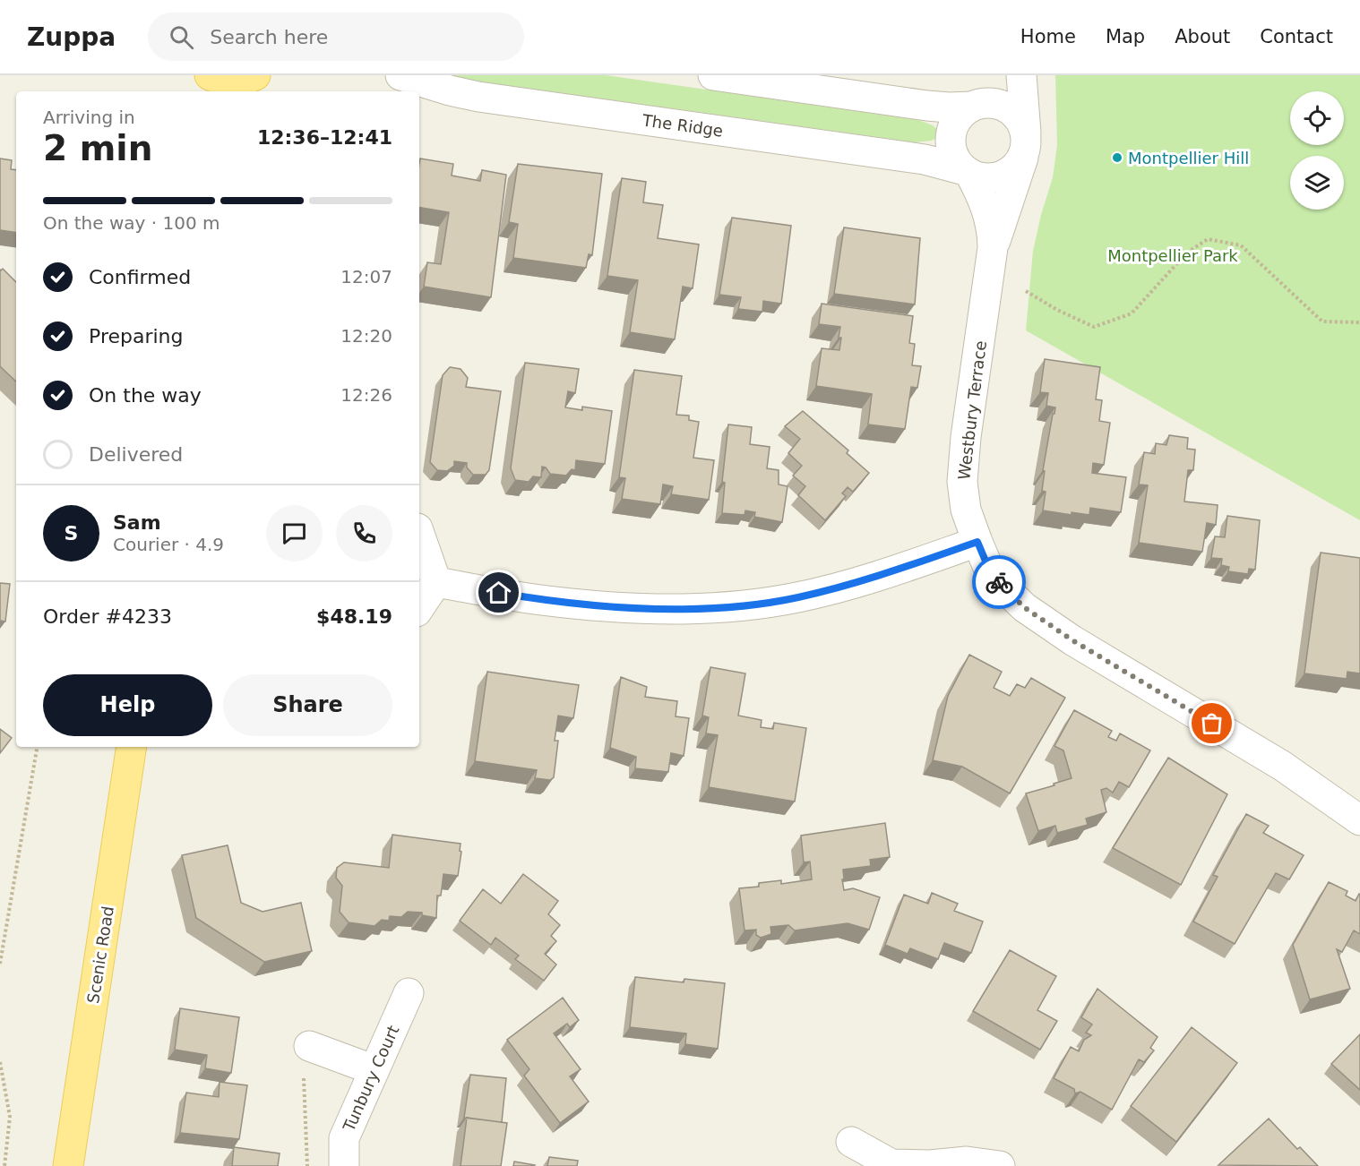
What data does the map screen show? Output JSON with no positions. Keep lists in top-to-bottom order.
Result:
{
  "streets": {
    "main road": ["Scenic Road"],
    "street": ["The Ridge", "Westbury Terrace", "Tunbury Court"]
  },
  "crossings": [
    ["The Ridge", "Westbury Terrace"]
  ],
  "parks": ["Montpellier Park"],
  "places": ["Montpellier Hill"],
  "page": {
    "header": "Zuppa",
    "search": "Search here",
    "nav": [
      "Home",
      "Map",
      "About",
      "Contact"
    ],
    "heading": ["2 min", "Arriving in", "12:36–12:41"],
    "panel": [
      "Sam",
      "Courier · 4.9",
      "Order #4233",
      "$48.19"
    ],
    "bar": "On the way · 100 m",
    "list": [
      ["Confirmed", "12:07"],
      ["Preparing", "12:20"],
      ["On the way", "12:26"],
      "Delivered"
    ],
    "round": "S",
    "buttons": ["Help", "Share"]
  }
}
